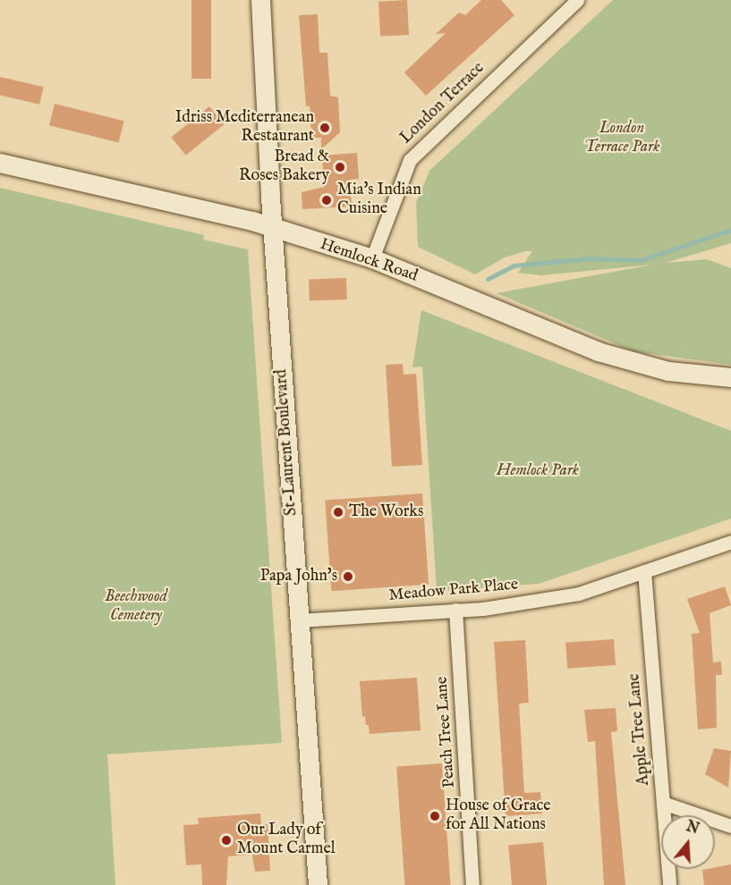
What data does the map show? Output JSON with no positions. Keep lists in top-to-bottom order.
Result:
{
  "streets": {
    "main road": ["Hemlock Road", "St-Laurent Boulevard"],
    "street": [
      "London Terrace",
      "Meadow Park Place",
      "Apple Tree Lane",
      "Peach Tree Lane"
    ]
  },
  "crossings": [
    ["London Terrace", "Hemlock Road"],
    ["Hemlock Road", "St-Laurent Boulevard"],
    ["St-Laurent Boulevard", "Meadow Park Place"],
    ["Meadow Park Place", "Apple Tree Lane"],
    ["Meadow Park Place", "Peach Tree Lane"]
  ],
  "parks": ["London Terrace Park", "Hemlock Park", "Beechwood Cemetery"],
  "places": [
    "Idriss Mediterranean Restaurant",
    "Bread & Roses Bakery",
    "Mia's Indian Cuisine",
    "The Works",
    "Papa John's",
    "House of Grace for All Nations",
    "Our Lady of Mount Carmel"
  ],
  "north": "top"
}
